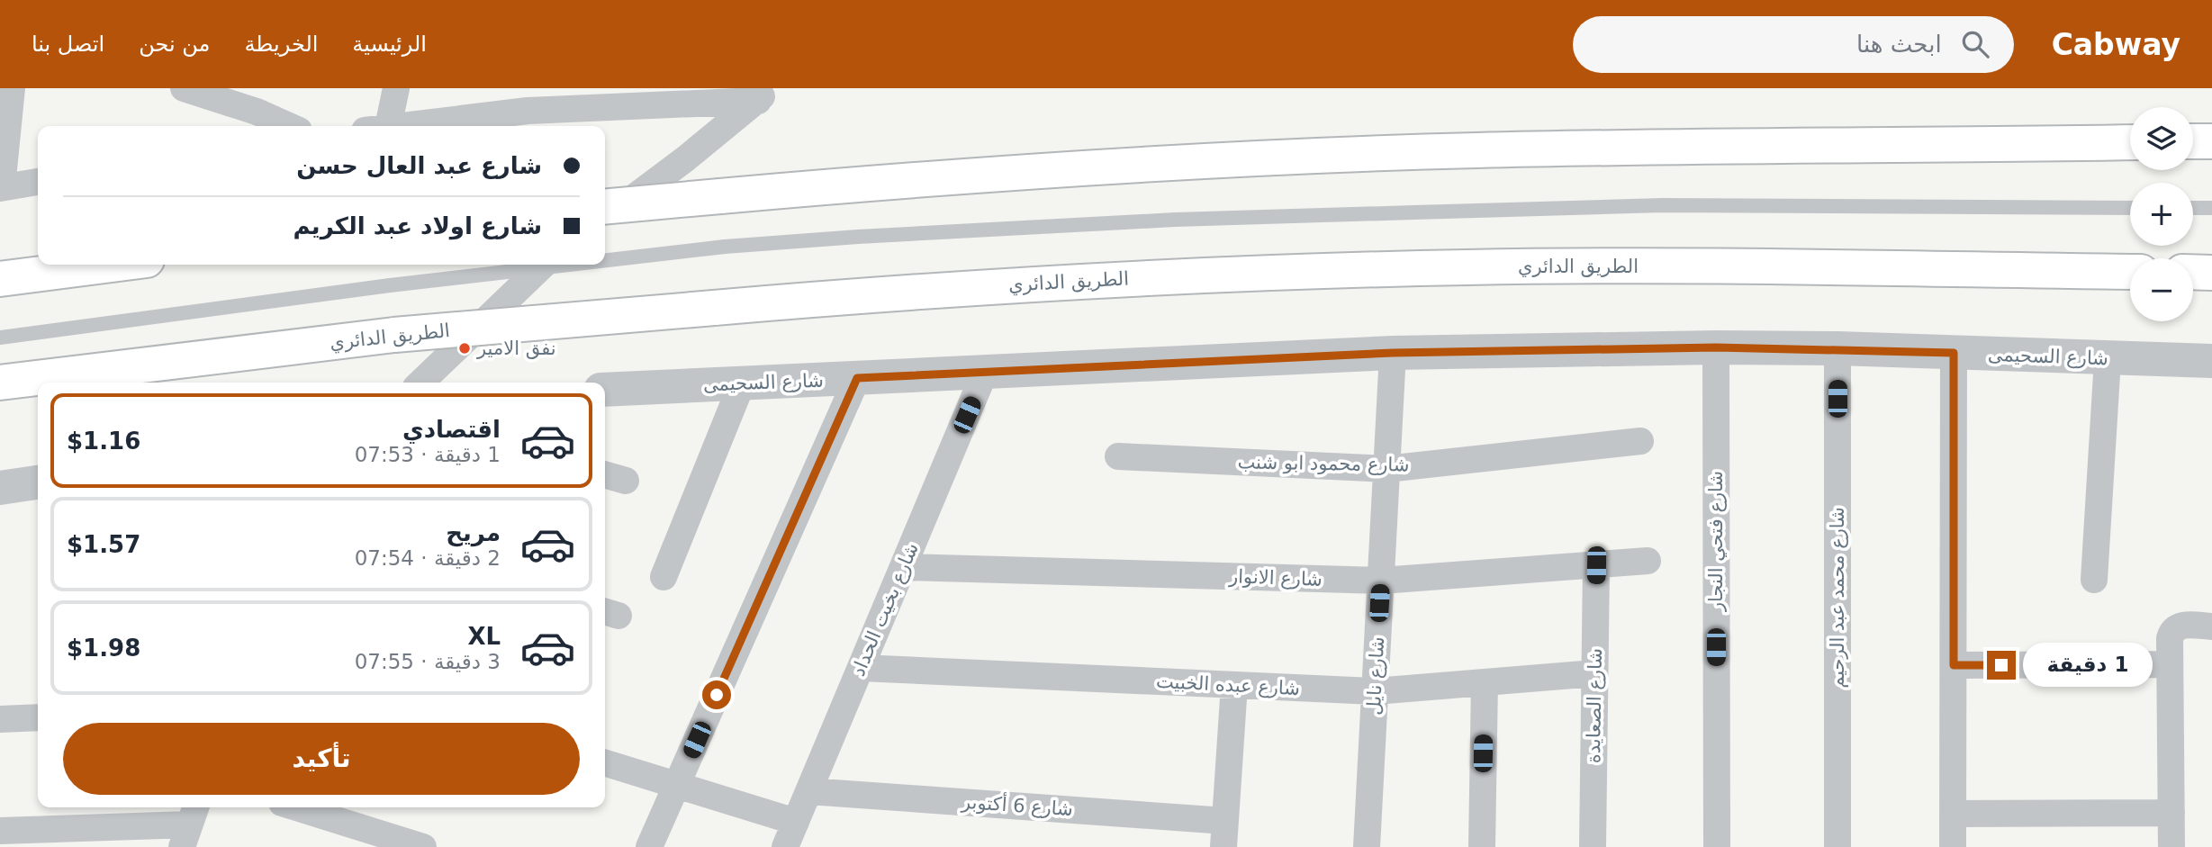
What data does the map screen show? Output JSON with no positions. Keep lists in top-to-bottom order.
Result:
{
  "streets": {
    "highway": ["الطريق الدائري"],
    "street": [
      "شارع السحيمى",
      "شارع محمود ابو شنب",
      "شارع فتحي النجار",
      "شارع الانوار",
      "شارع محمد عبد الرحيم",
      "شارع بخيت الحداد",
      "شارع نايل",
      "شارع عبده الخبيت",
      "شارع الصعايدة",
      "شارع 6 أكتوبر"
    ]
  },
  "crossings": [
    ["شارع السحيمى", "شارع فتحي النجار"],
    ["شارع السحيمى", "شارع محمد عبد الرحيم"],
    ["شارع السحيمى", "شارع بخيت الحداد"],
    ["شارع السحيمى", "شارع نايل"],
    ["شارع محمود ابو شنب", "شارع نايل"],
    ["شارع الانوار", "شارع بخيت الحداد"],
    ["شارع الانوار", "شارع نايل"],
    ["شارع الانوار", "شارع الصعايدة"],
    ["شارع بخيت الحداد", "شارع عبده الخبيت"],
    ["شارع بخيت الحداد", "شارع 6 أكتوبر"],
    ["شارع نايل", "شارع عبده الخبيت"],
    ["شارع عبده الخبيت", "شارع الصعايدة"]
  ],
  "places": ["نفق الامير"],
  "page": {
    "header": "Cabway",
    "search": "ابحث هنا",
    "nav": [
      "الرئيسية",
      "الخريطة",
      "من نحن",
      "اتصل بنا"
    ],
    "map_buttons": ["+", "−"],
    "banner": ["شارع عبد العال حسن", "شارع اولاد عبد الكريم"],
    "list": [
      {
        "name": "اقتصادي",
        "note": "1 دقيقة · 07:53",
        "value": "$1.16"
      },
      {
        "name": "مريح",
        "note": "2 دقيقة · 07:54",
        "value": "$1.57"
      },
      {
        "name": "XL",
        "note": "3 دقيقة · 07:55",
        "value": "$1.98"
      }
    ],
    "bubble": "1 دقيقة",
    "buttons": "تأكيد"
  }
}
